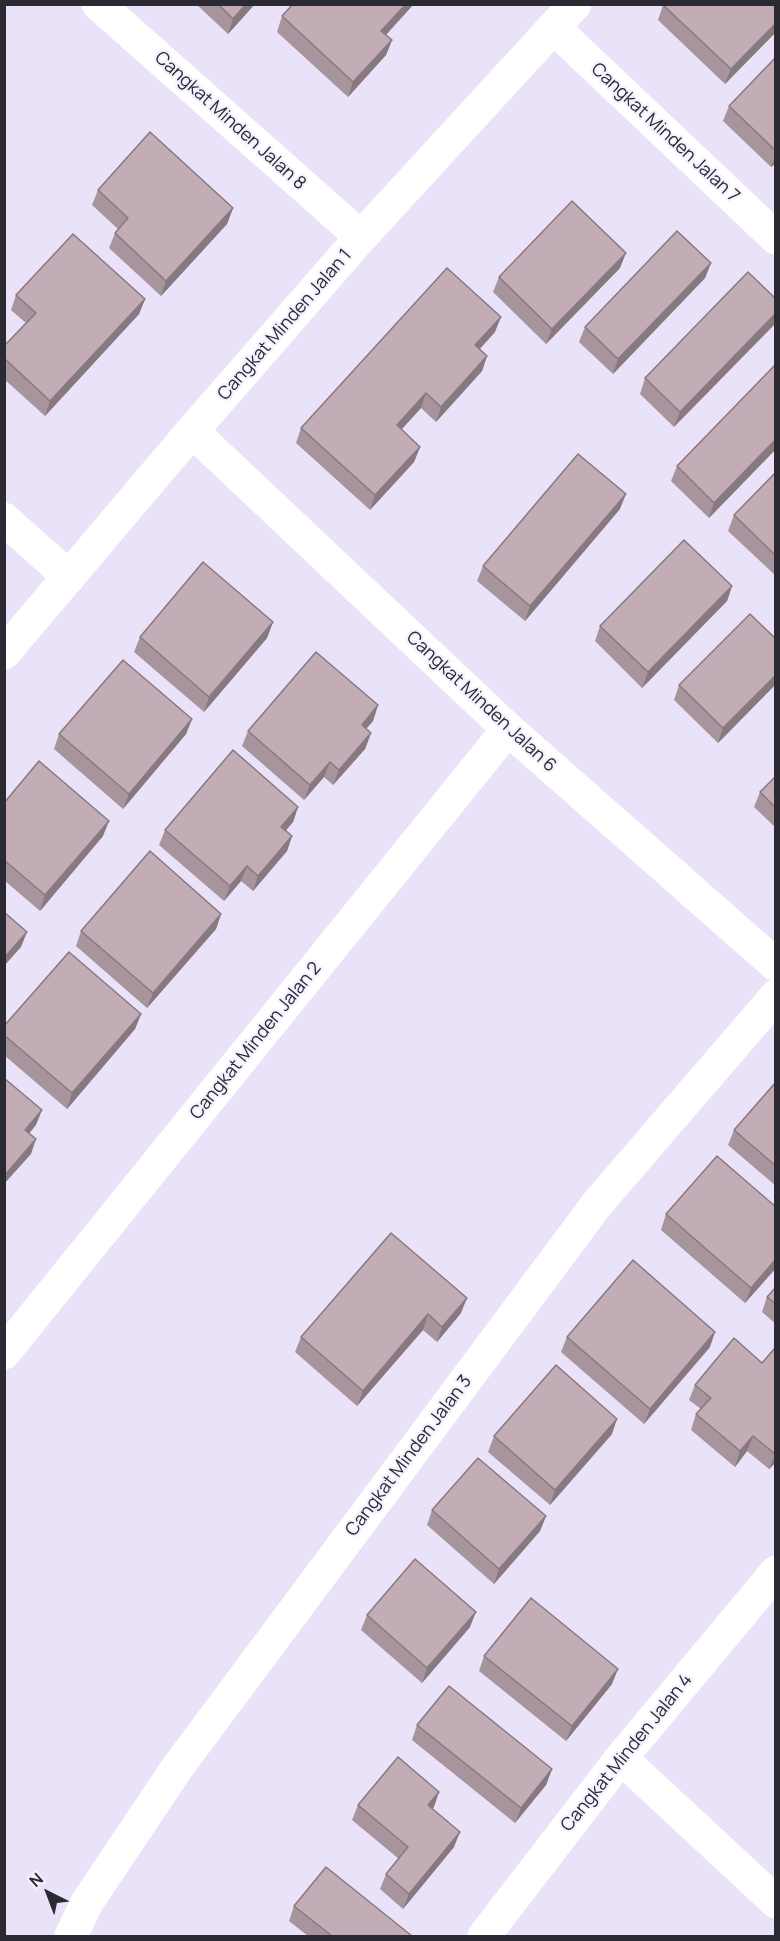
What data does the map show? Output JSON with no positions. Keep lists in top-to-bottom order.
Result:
{
  "streets": {
    "street": [
      "Cangkat Minden Jalan 8",
      "Cangkat Minden Jalan 7",
      "Cangkat Minden Jalan 1",
      "Cangkat Minden Jalan 6",
      "Cangkat Minden Jalan 2",
      "Cangkat Minden Jalan 3",
      "Cangkat Minden Jalan 4"
    ]
  },
  "crossings": [
    ["Cangkat Minden Jalan 8", "Cangkat Minden Jalan 1"],
    ["Cangkat Minden Jalan 7", "Cangkat Minden Jalan 1"],
    ["Cangkat Minden Jalan 1", "Cangkat Minden Jalan 6"],
    ["Cangkat Minden Jalan 6", "Cangkat Minden Jalan 2"]
  ],
  "north": "top left"
}
